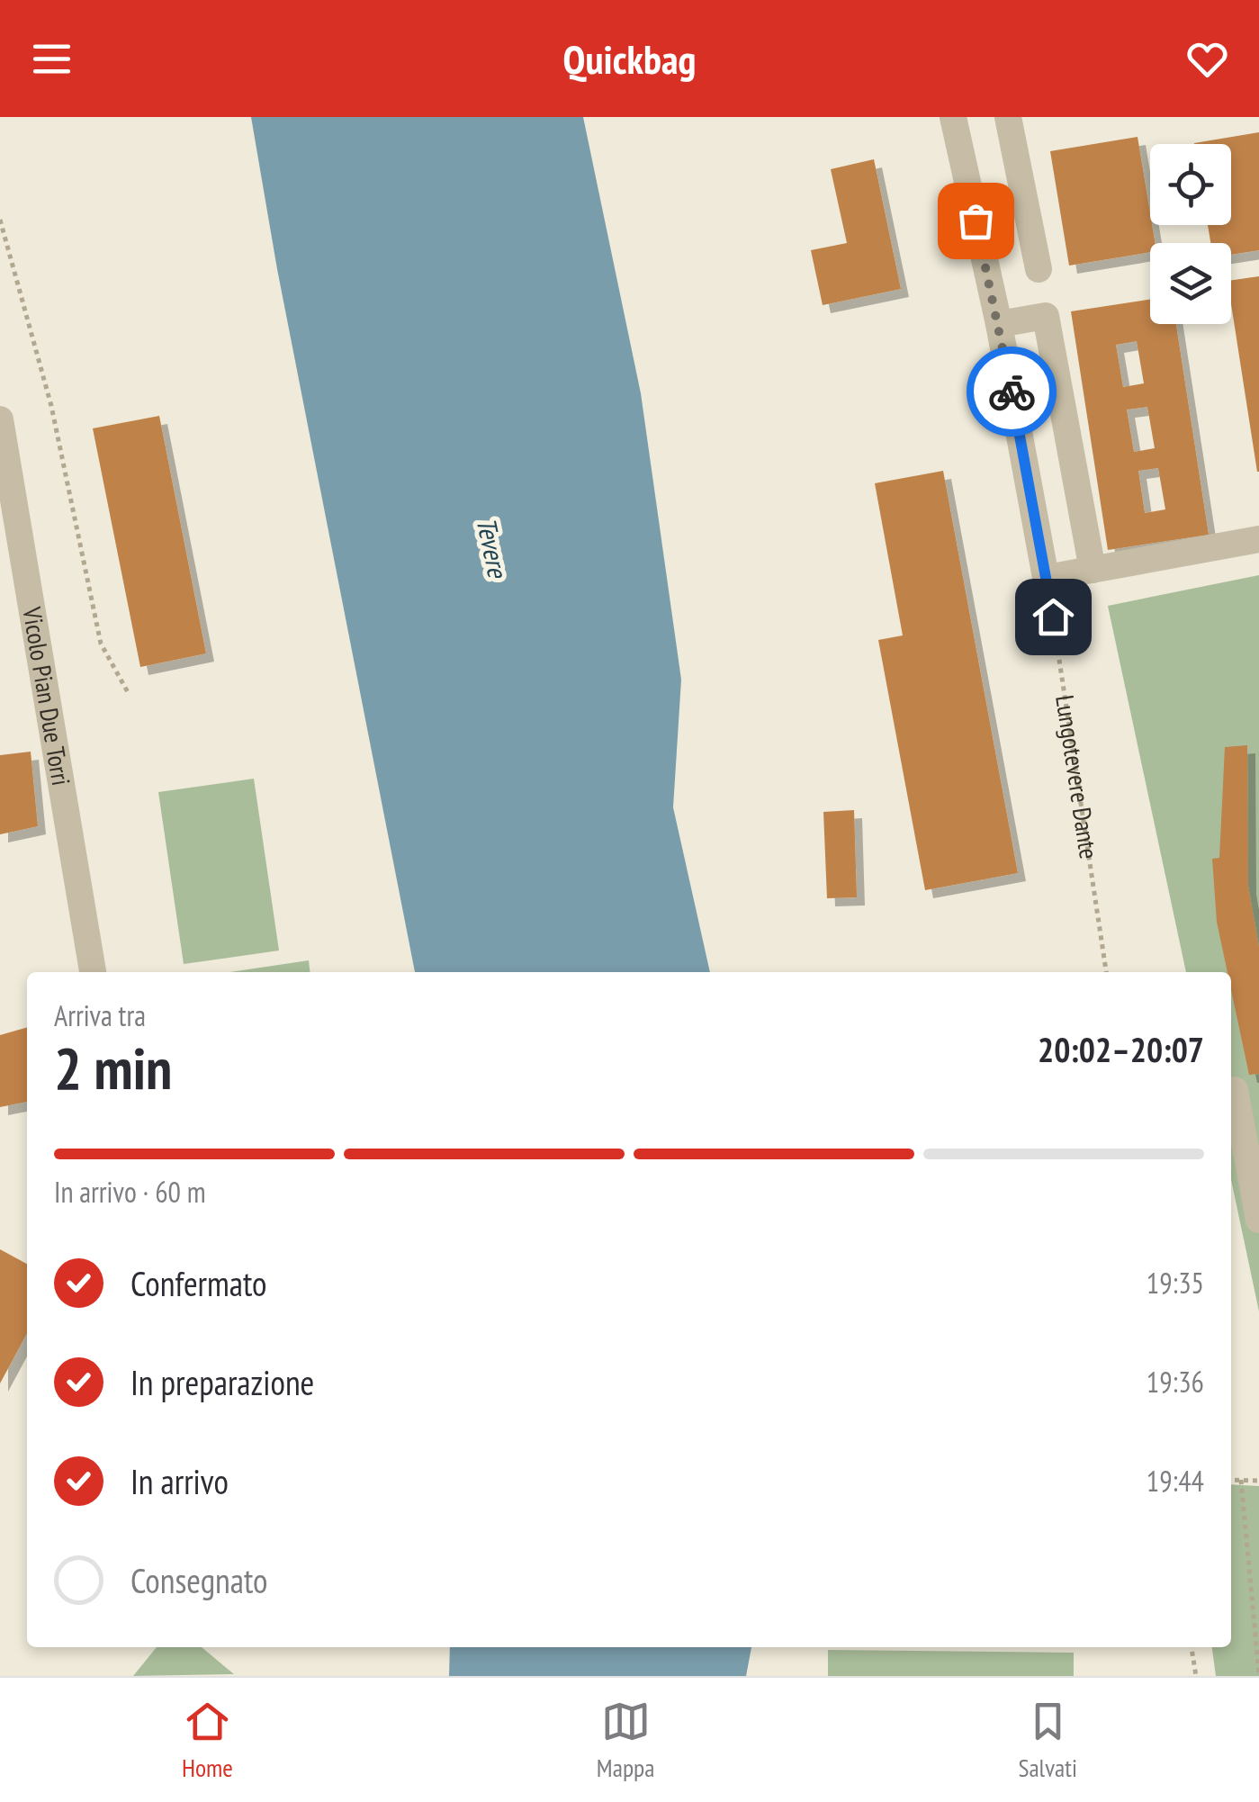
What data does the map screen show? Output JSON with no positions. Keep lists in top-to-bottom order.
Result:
{
  "streets": {
    "street": ["Vicolo Pian Due Torri"],
    "path": ["Lungotevere Dante"]
  },
  "water": ["Tevere"],
  "page": {
    "header": "Quickbag",
    "heading": ["2 min", "Arriva tra", "20:02–20:07"],
    "bar": "In arrivo · 60 m",
    "list": [
      ["Confermato", "19:35"],
      ["In preparazione", "19:36"],
      ["In arrivo", "19:44"],
      "Consegnato"
    ],
    "tabs": ["Home", "Mappa", "Salvati"]
  }
}
